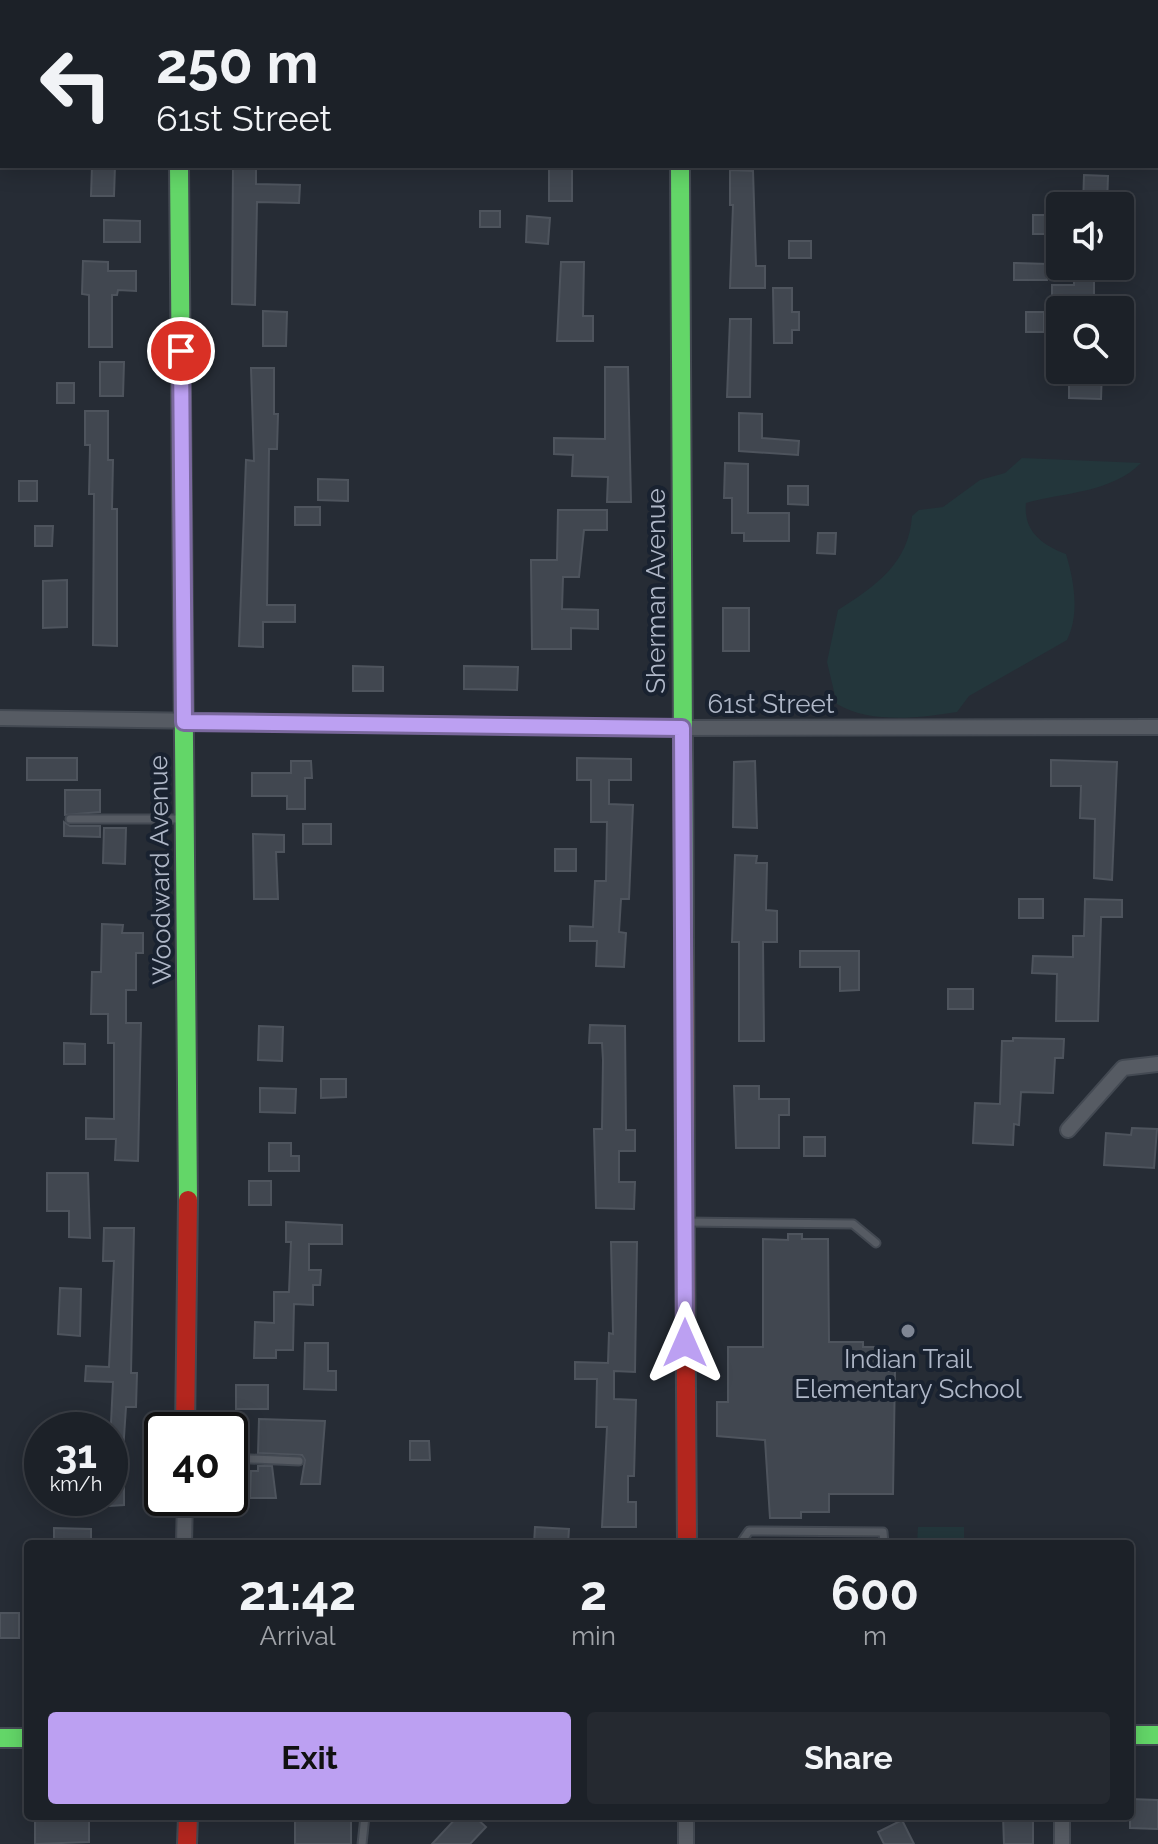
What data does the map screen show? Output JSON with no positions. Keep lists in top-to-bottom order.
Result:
{
  "streets": {
    "street": ["Sherman Avenue", "61st Street", "Woodward Avenue"]
  },
  "crossings": [
    ["Sherman Avenue", "61st Street"],
    ["61st Street", "Woodward Avenue"]
  ],
  "places": ["Indian Trail Elementary School"],
  "page": {
    "turn": ["250 m", "61st Street"],
    "speed": "31 km/h",
    "limit": "40",
    "eta": [
      "21:42",
      "Arrival",
      "2",
      "min",
      "600",
      "m"
    ],
    "buttons": ["Exit", "Share"]
  }
}
